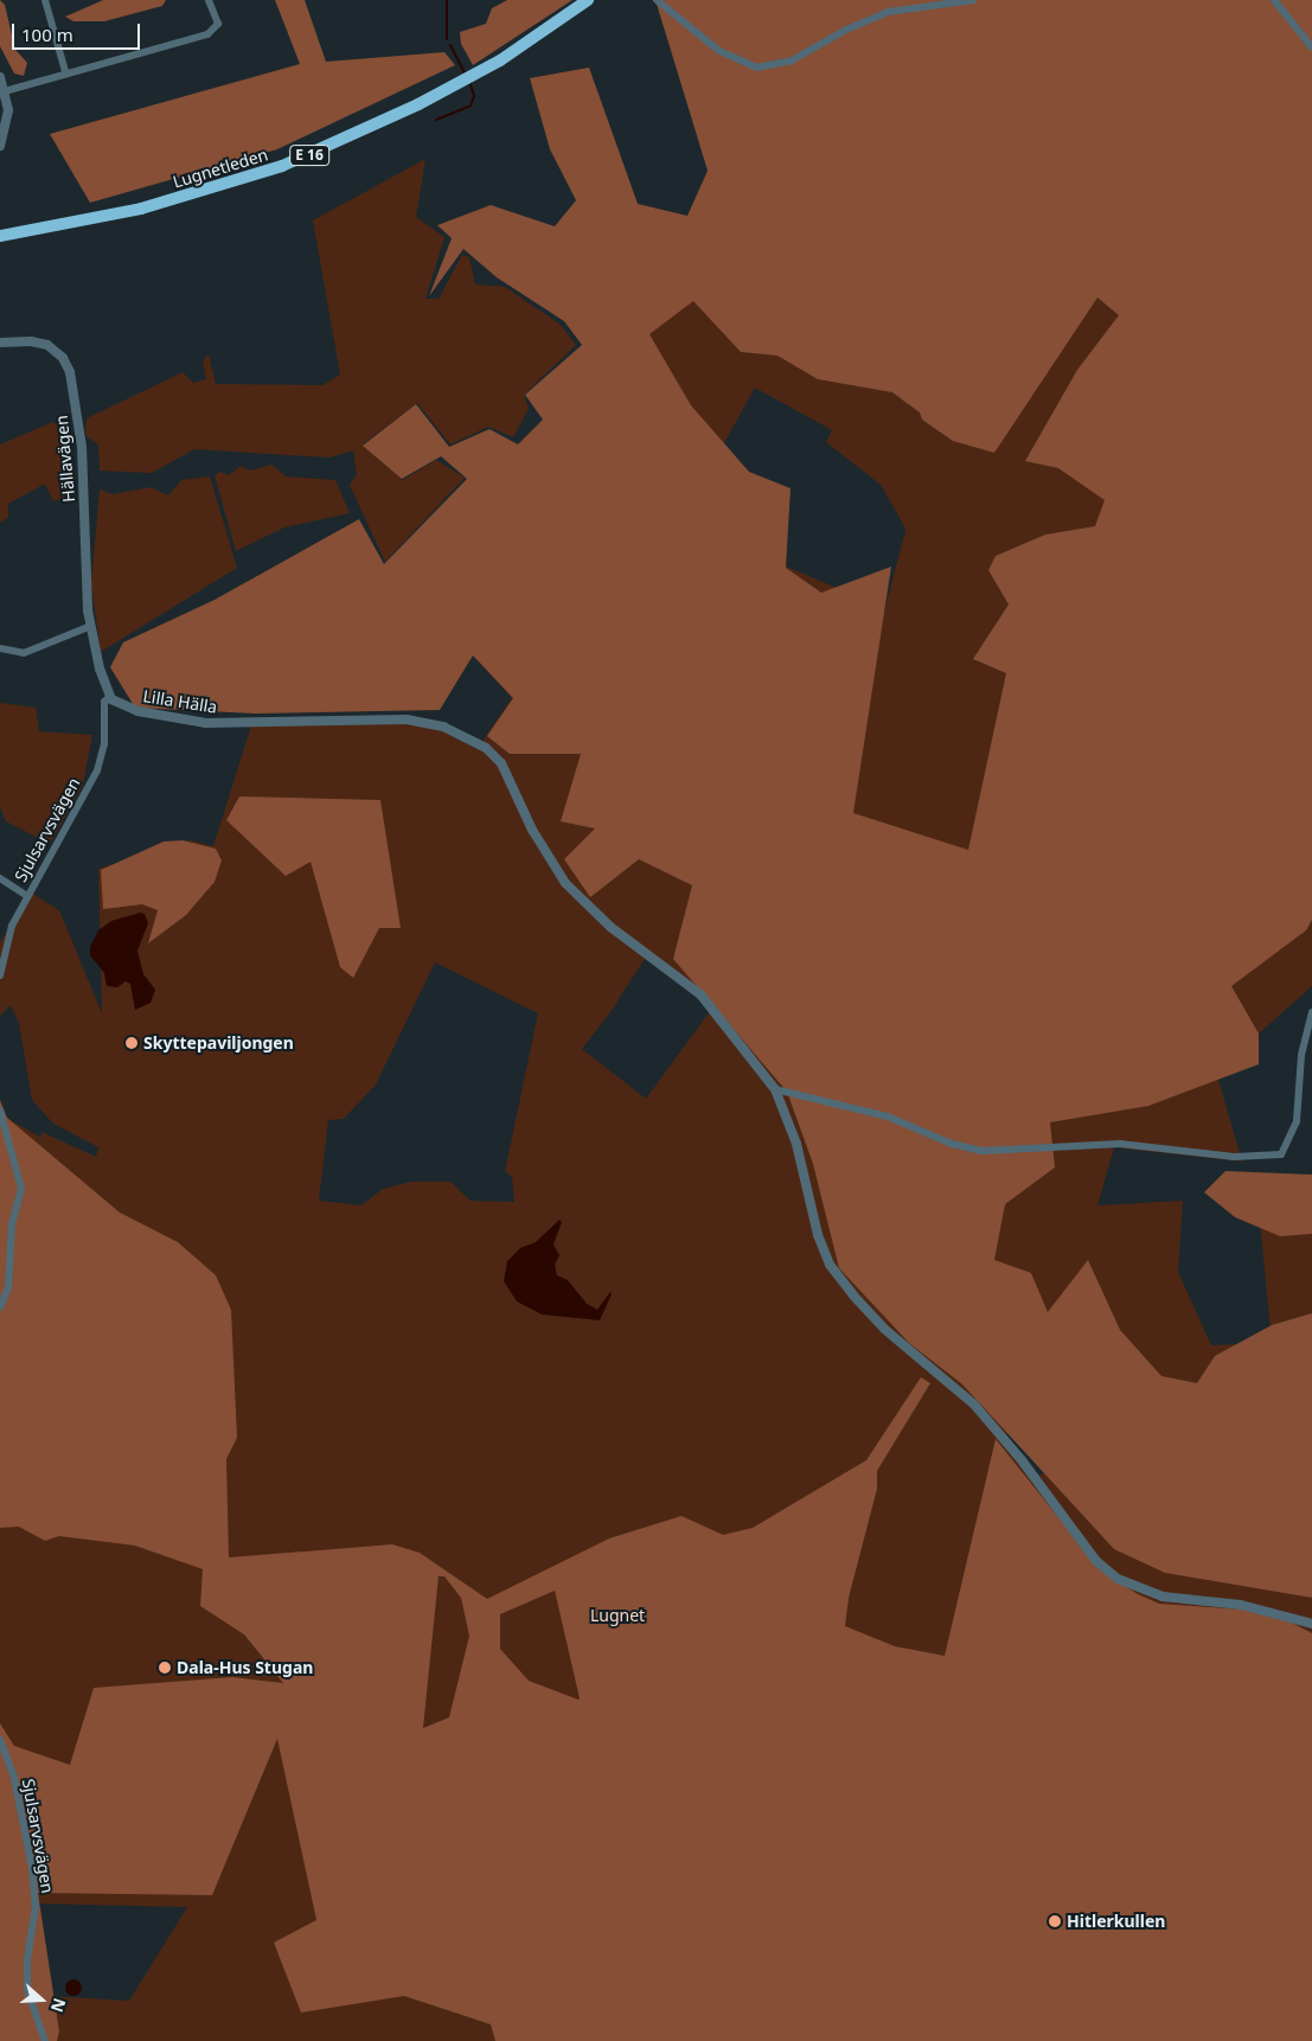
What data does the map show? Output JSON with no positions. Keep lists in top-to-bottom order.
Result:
{
  "streets": {
    "highway": ["E 16", "Lugnetleden"],
    "street": ["Hällavägen", "Lilla Hälla", "Sjulsarvsvägen"]
  },
  "crossings": [
    ["Hällavägen", "Lilla Hälla"],
    ["Hällavägen", "Sjulsarvsvägen"],
    ["Lilla Hälla", "Sjulsarvsvägen"]
  ],
  "parks": ["Lugnet"],
  "places": ["Skyttepaviljongen", "Dala-Hus Stugan", "Hitlerkullen"],
  "scale_bar": "100 m",
  "north": "right"
}
